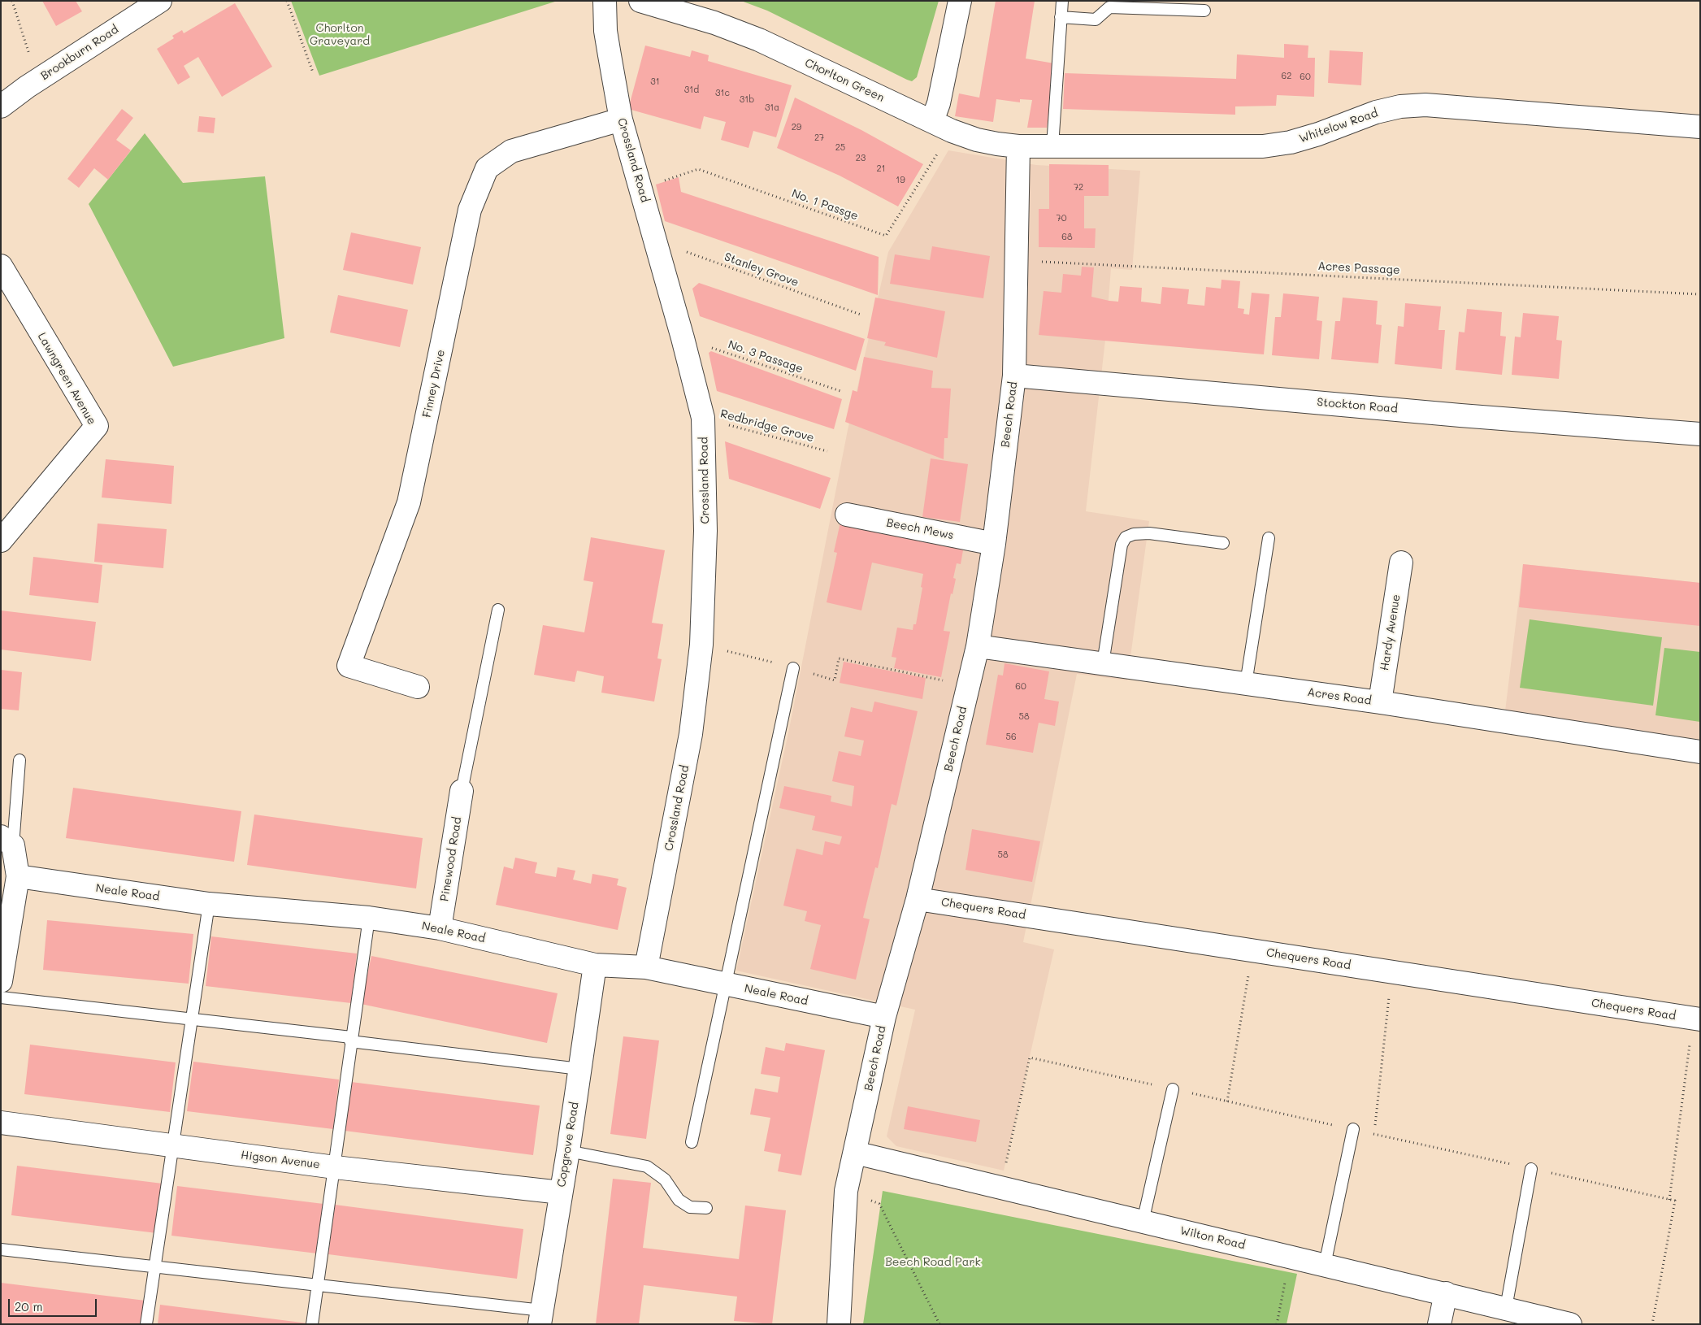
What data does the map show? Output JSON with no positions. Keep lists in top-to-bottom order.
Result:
{
  "streets": {
    "street": [
      "Brookburn Road",
      "Chorlton Green",
      "Whitelow Road",
      "Crossland Road",
      "Lawngreen Avenue",
      "Finney Drive",
      "Stockton Road",
      "Beech Road",
      "Beech Mews",
      "Hardy Avenue",
      "Acres Road",
      "Pinewood Road",
      "Neale Road",
      "Chequers Road",
      "Copgrove Road",
      "Higson Avenue",
      "Wilton Road"
    ],
    "path": [
      "No. 1 Passge",
      "Acres Passage",
      "Stanley Grove",
      "No. 3 Passage",
      "Redbridge Grove"
    ]
  },
  "crossings": [
    ["Chorlton Green", "Whitelow Road"],
    ["Whitelow Road", "No. 1 Passge"],
    ["Whitelow Road", "Beech Road"],
    ["Crossland Road", "No. 1 Passge"],
    ["Crossland Road", "Stanley Grove"],
    ["Crossland Road", "No. 3 Passage"],
    ["Crossland Road", "Finney Drive"],
    ["Crossland Road", "Redbridge Grove"],
    ["Crossland Road", "Neale Road"],
    ["Acres Passage", "Beech Road"],
    ["Stockton Road", "Beech Road"],
    ["Beech Road", "Beech Mews"],
    ["Beech Road", "Acres Road"],
    ["Beech Road", "Neale Road"],
    ["Beech Road", "Chequers Road"],
    ["Beech Road", "Wilton Road"],
    ["Hardy Avenue", "Acres Road"],
    ["Pinewood Road", "Neale Road"],
    ["Neale Road", "Copgrove Road"],
    ["Copgrove Road", "Higson Avenue"]
  ],
  "parks": ["Chorlton Graveyard", "Beech Road Park"],
  "house_numbers": [
    "62",
    "60",
    "31",
    "31d",
    "31c",
    "31b",
    "31a",
    "29",
    "27",
    "25",
    "23",
    "21",
    "19",
    "72",
    "70",
    "68",
    "60",
    "58",
    "56",
    "58"
  ],
  "scale_bar": "20 m"
}
